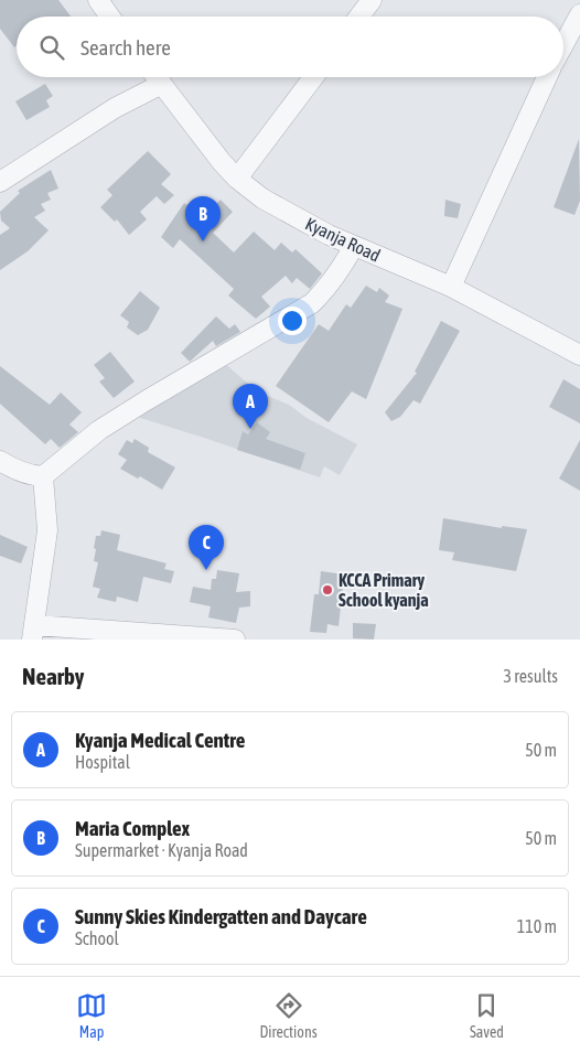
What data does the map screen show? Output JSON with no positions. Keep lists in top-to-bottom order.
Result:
{
  "streets": {
    "street": ["Kyanja Road"]
  },
  "places": ["KCCA Primary School kyanja"],
  "page": {
    "search": "Search here",
    "pins": ["B", "A", "C"],
    "heading": ["Nearby", "3 results"],
    "list": [
      {
        "mark": "A",
        "name": "Kyanja Medical Centre",
        "note": "Hospital",
        "value": "50 m"
      },
      {
        "mark": "B",
        "name": "Maria Complex",
        "note": "Supermarket · Kyanja Road",
        "value": "50 m"
      },
      {
        "mark": "C",
        "name": "Sunny Skies Kindergatten and Daycare",
        "note": "School",
        "value": "110 m"
      }
    ],
    "nav": ["Map", "Directions", "Saved"]
  }
}
